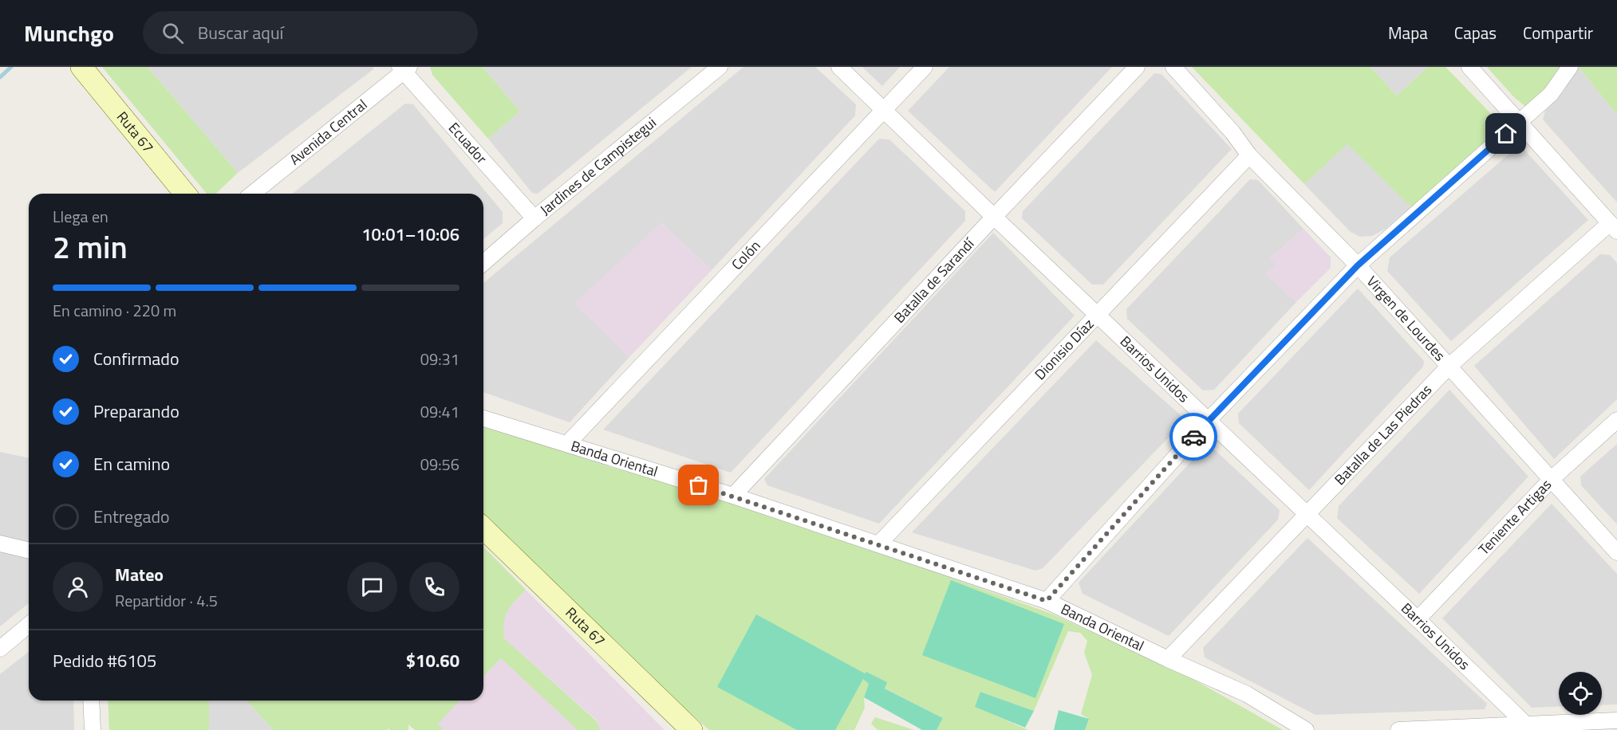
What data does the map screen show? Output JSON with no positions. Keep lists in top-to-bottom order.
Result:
{
  "streets": {
    "street": [
      "Ruta 67",
      "Avenida Central",
      "Ecuador",
      "Jardines de Campistegui",
      "Colón",
      "Batalla de Sarandí",
      "Virgen de Lourdes",
      "Dionisio Díaz",
      "Barrios Unidos",
      "Batalla de Las Piedras",
      "Banda Oriental",
      "Teniente Artigas"
    ]
  },
  "crossings": [
    ["Avenida Central", "Ecuador"],
    ["Ecuador", "Jardines de Campistegui"],
    ["Colón", "Barrios Unidos"],
    ["Colón", "Banda Oriental"],
    ["Batalla de Sarandí", "Barrios Unidos"],
    ["Batalla de Sarandí", "Banda Oriental"],
    ["Virgen de Lourdes", "Dionisio Díaz"],
    ["Virgen de Lourdes", "Batalla de Las Piedras"],
    ["Virgen de Lourdes", "Teniente Artigas"],
    ["Dionisio Díaz", "Barrios Unidos"],
    ["Dionisio Díaz", "Banda Oriental"],
    ["Barrios Unidos", "Batalla de Las Piedras"],
    ["Barrios Unidos", "Teniente Artigas"],
    ["Batalla de Las Piedras", "Banda Oriental"]
  ],
  "page": {
    "header": "Munchgo",
    "search": "Buscar aquí",
    "nav": ["Mapa", "Capas", "Compartir"],
    "heading": ["2 min", "Llega en", "10:01–10:06"],
    "panel": [
      "Mateo",
      "Repartidor · 4.5",
      "Pedido #6105",
      "$10.60"
    ],
    "bar": "En camino · 220 m",
    "list": [
      ["Confirmado", "09:31"],
      ["Preparando", "09:41"],
      ["En camino", "09:56"],
      "Entregado"
    ]
  }
}
